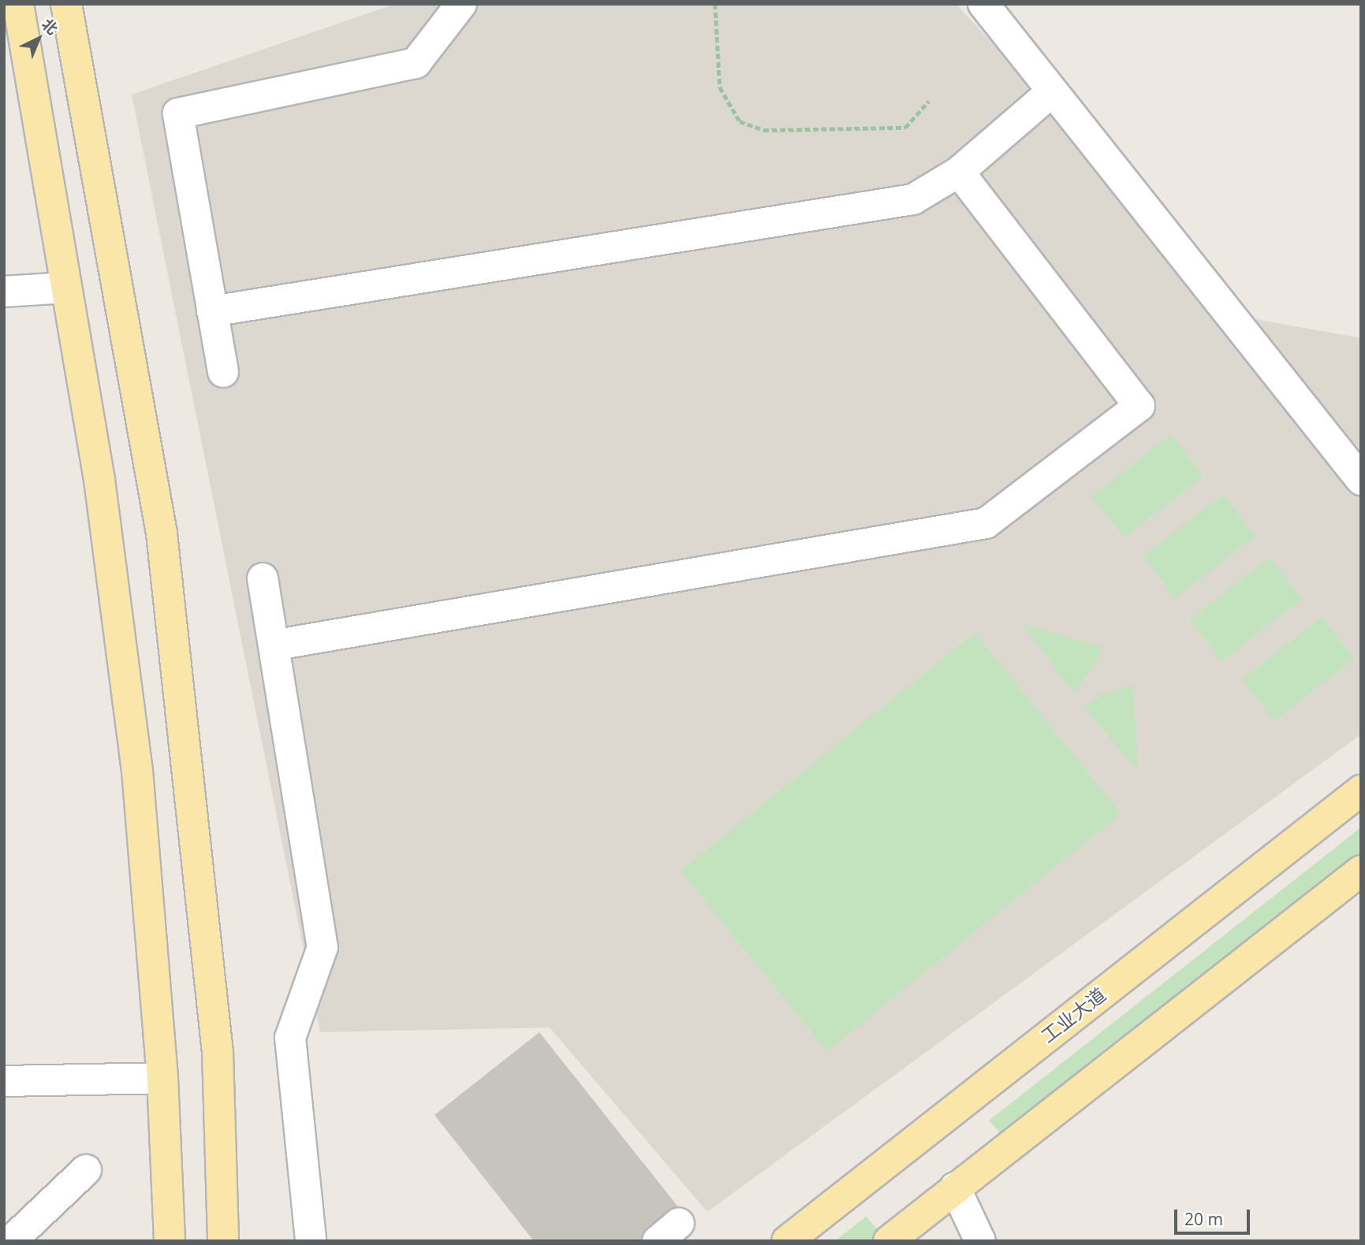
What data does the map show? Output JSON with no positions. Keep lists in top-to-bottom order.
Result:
{
  "streets": {
    "main road": ["工业大道"]
  },
  "scale_bar": "20 m",
  "north": "top right"
}
